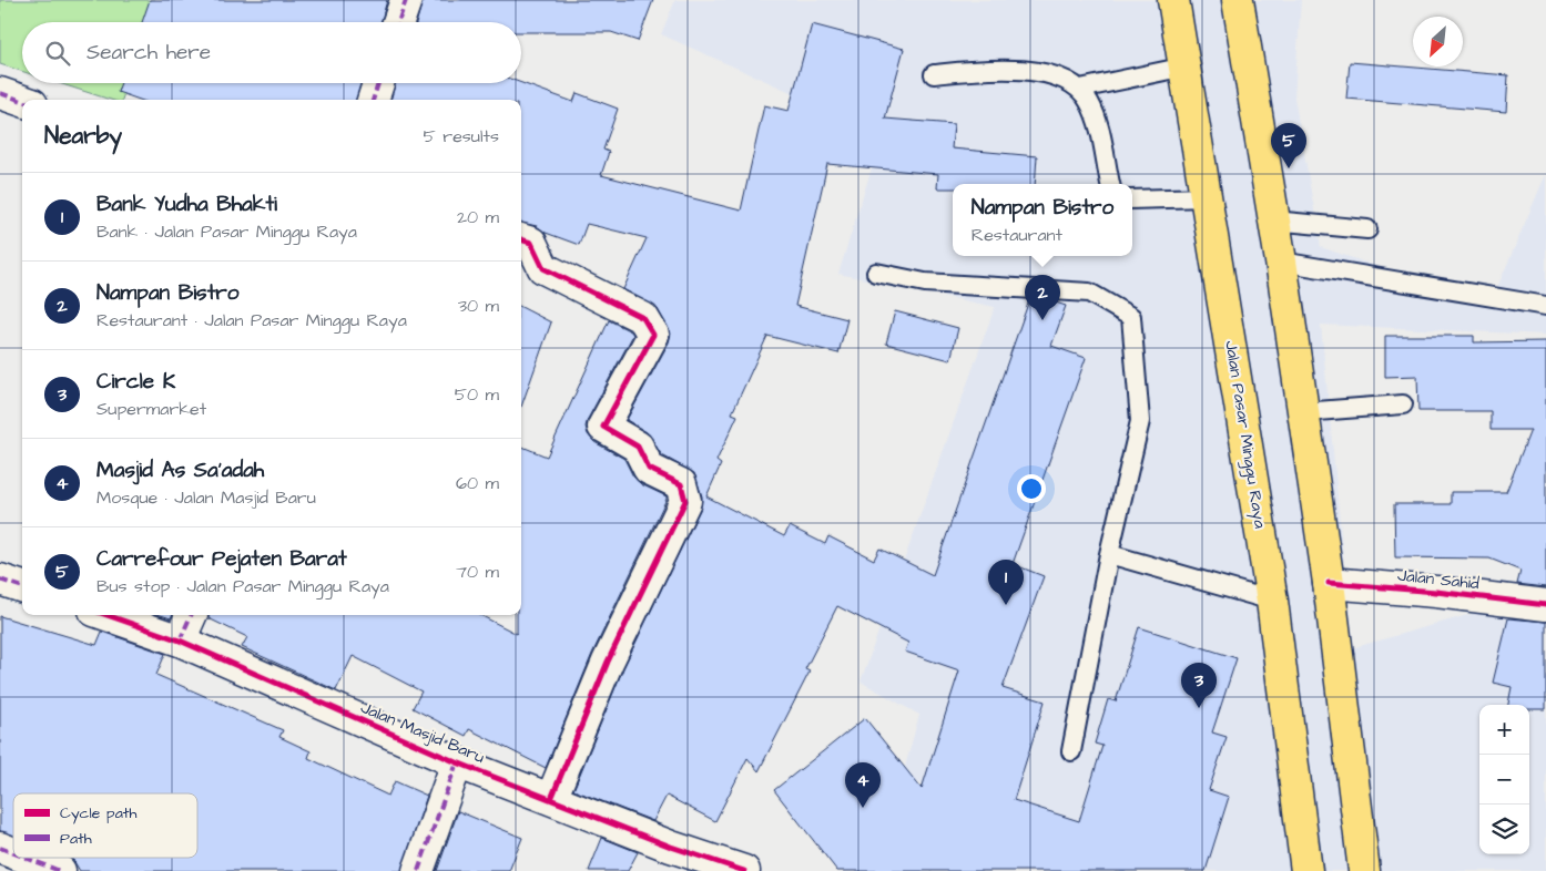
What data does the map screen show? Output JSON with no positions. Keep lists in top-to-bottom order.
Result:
{
  "streets": {
    "main road": ["Jalan Pasar Minggu Raya"],
    "street": ["Jalan Sahid", "Jalan Masjid Baru"]
  },
  "legend": ["Cycle path", "Path"],
  "north": "bottom left",
  "page": {
    "search": "Search here",
    "heading": ["Nearby", "5 results"],
    "pins": [
      "5",
      "2",
      "1",
      "3",
      "4"
    ],
    "list": [
      {
        "mark": "1",
        "name": "Bank Yudha Bhakti",
        "note": "Bank · Jalan Pasar Minggu Raya",
        "value": "20 m"
      },
      {
        "mark": "2",
        "name": "Nampan Bistro",
        "note": "Restaurant · Jalan Pasar Minggu Raya",
        "value": "30 m"
      },
      {
        "mark": "3",
        "name": "Circle K",
        "note": "Supermarket",
        "value": "50 m"
      },
      {
        "mark": "4",
        "name": "Masjid As Sa'adah",
        "note": "Mosque · Jalan Masjid Baru",
        "value": "60 m"
      },
      {
        "mark": "5",
        "name": "Carrefour Pejaten Barat",
        "note": "Bus stop · Jalan Pasar Minggu Raya",
        "value": "70 m"
      }
    ],
    "popup": ["Nampan Bistro", "Restaurant"],
    "map_buttons": ["+", "−"]
  }
}
